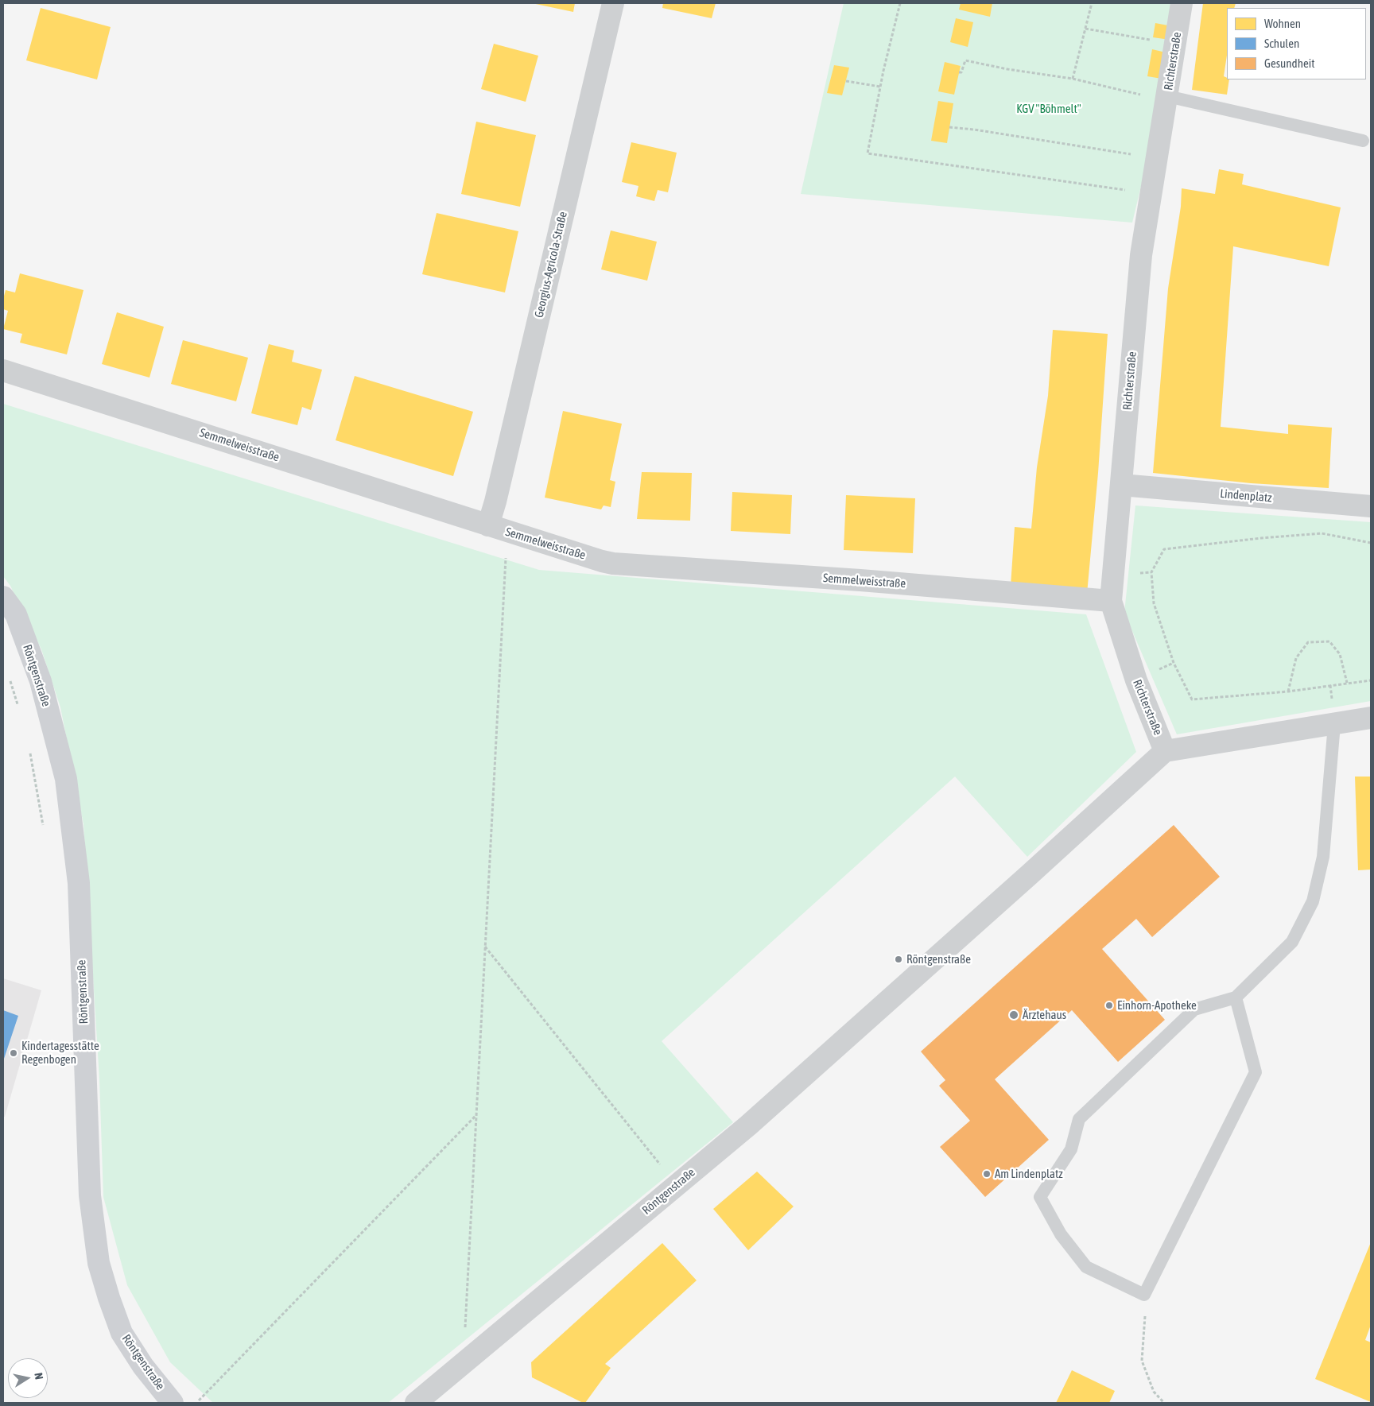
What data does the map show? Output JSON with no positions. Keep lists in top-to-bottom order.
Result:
{
  "streets": {
    "street": [
      "Richterstraße",
      "Georgius-Agricola-Straße",
      "Semmelweisstraße",
      "Lindenplatz",
      "Röntgenstraße"
    ]
  },
  "crossings": [
    ["Richterstraße", "Semmelweisstraße"],
    ["Richterstraße", "Lindenplatz"],
    ["Richterstraße", "Röntgenstraße"],
    ["Georgius-Agricola-Straße", "Semmelweisstraße"]
  ],
  "parks": ["KGV \"Böhmelt\""],
  "places": [
    "Röntgenstraße",
    "Einhorn-Apotheke",
    "Ärztehaus",
    "Kindertagesstätte Regenbogen",
    "Am Lindenplatz"
  ],
  "legend": ["Wohnen", "Schulen", "Gesundheit"],
  "north": "right"
}
